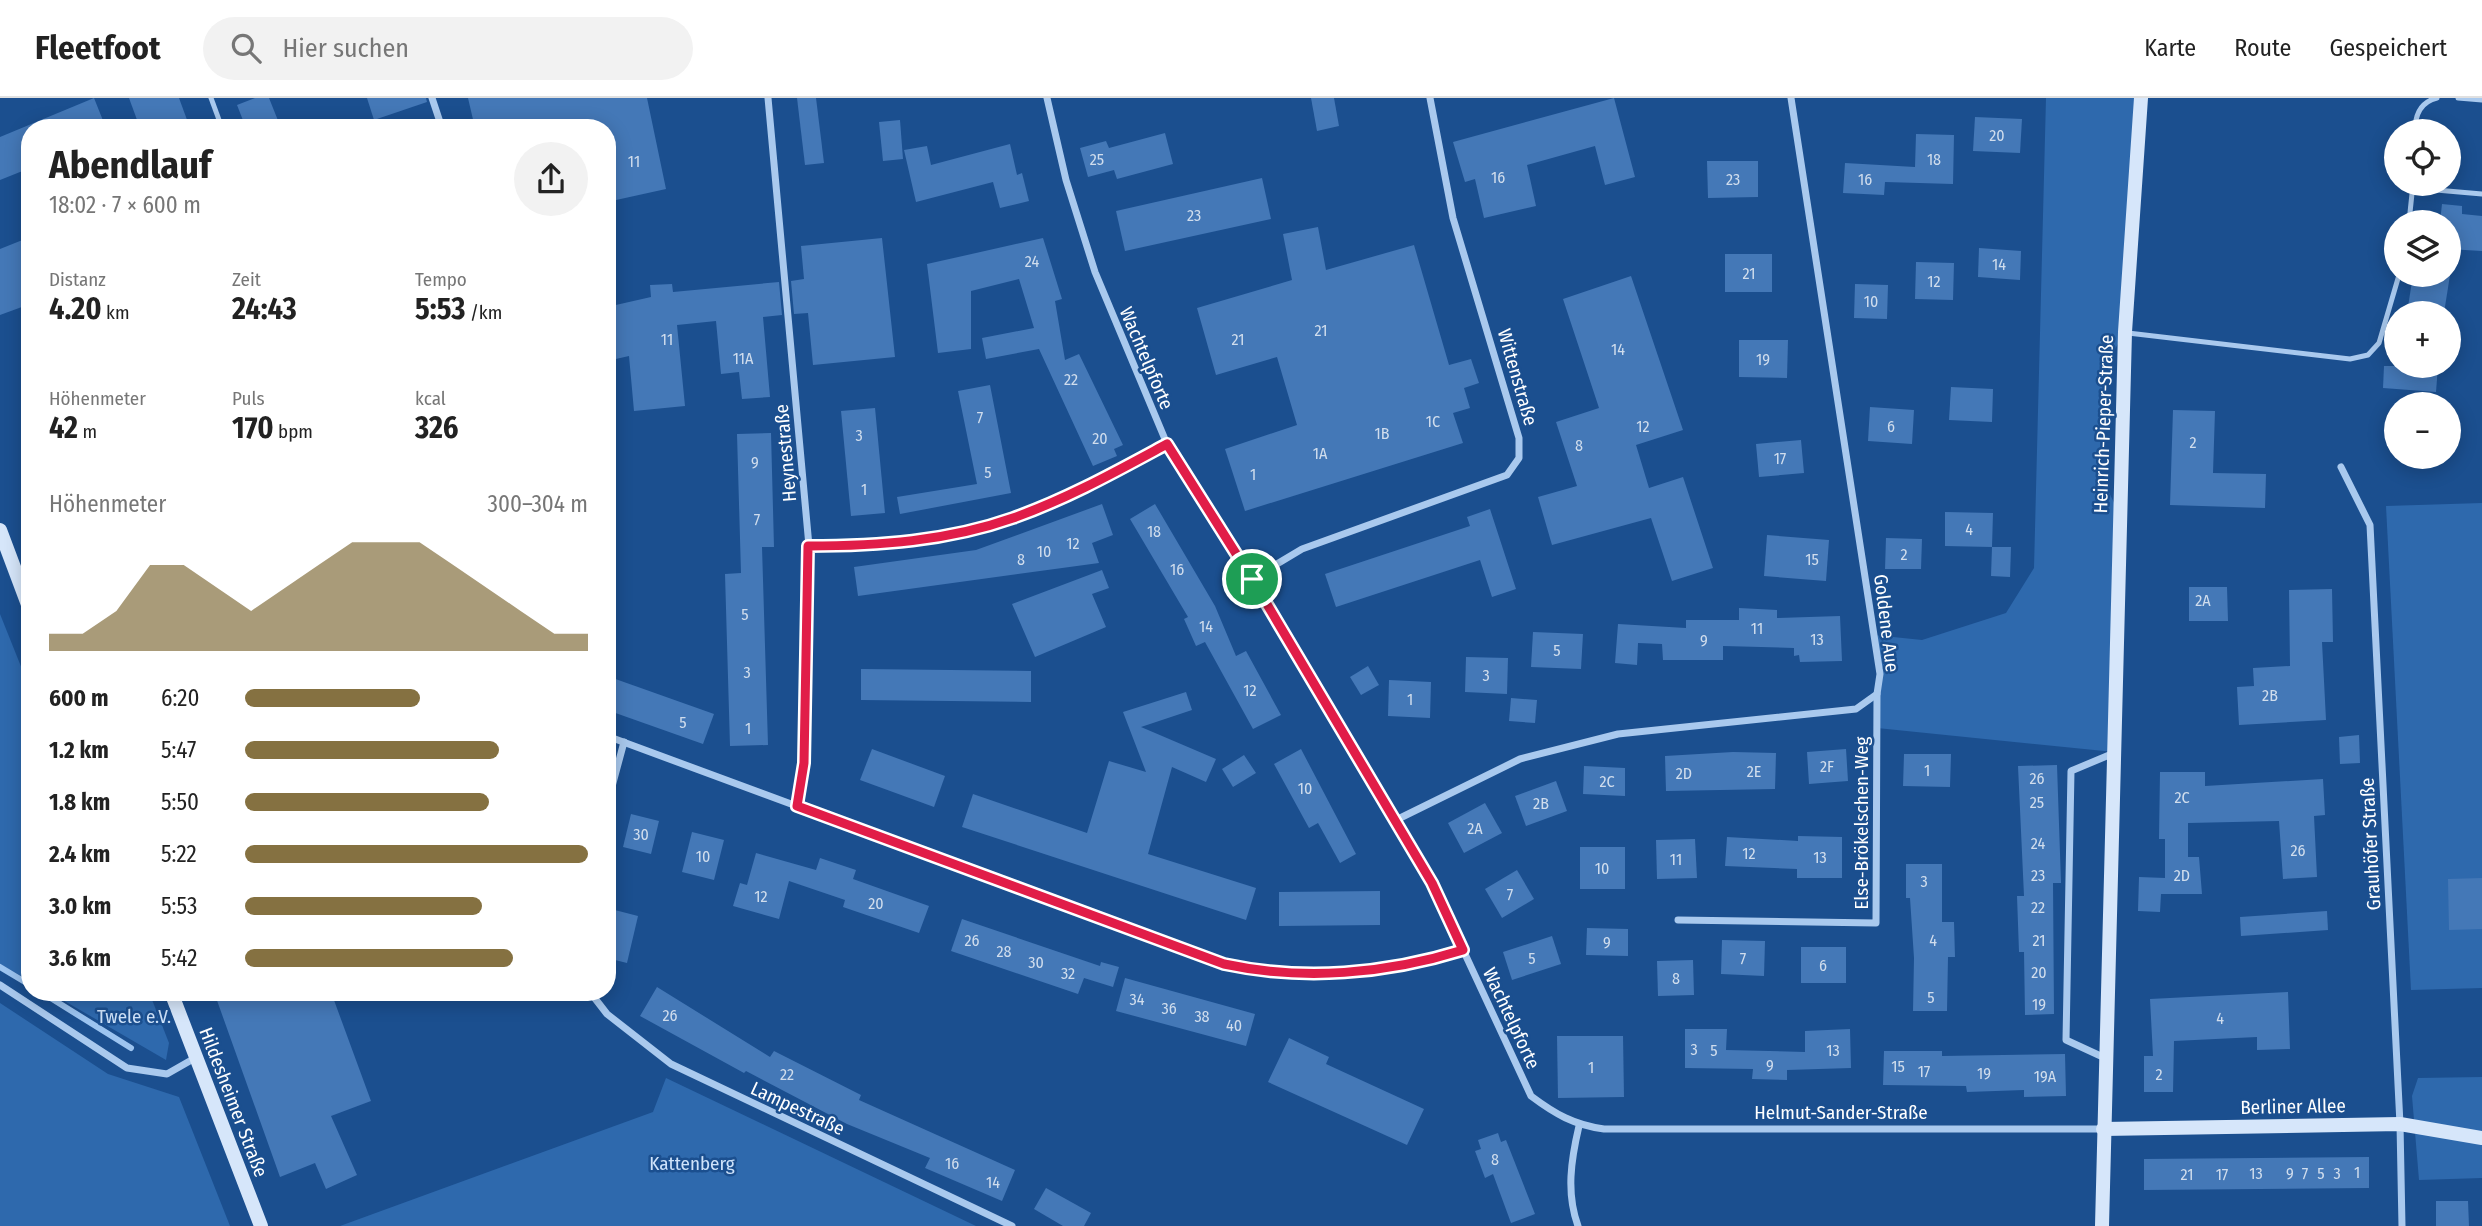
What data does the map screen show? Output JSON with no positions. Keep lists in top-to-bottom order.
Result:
{
  "streets": {
    "street": [
      "Wachtelpforte",
      "Wittenstraße",
      "Heinrich-Pieper-Straße",
      "Heynestraße",
      "Goldene Aue",
      "Else-Brökelschen-Weg",
      "Grauhöfer Straße",
      "Hildesheimer Straße",
      "Berliner Allee",
      "Lampestraße",
      "Helmut-Sander-Straße"
    ]
  },
  "crossings": [
    ["Wachtelpforte", "Wittenstraße"],
    ["Wachtelpforte", "Goldene Aue"],
    ["Wachtelpforte", "Helmut-Sander-Straße"],
    ["Heinrich-Pieper-Straße", "Berliner Allee"],
    ["Heinrich-Pieper-Straße", "Helmut-Sander-Straße"],
    ["Goldene Aue", "Else-Brökelschen-Weg"],
    ["Grauhöfer Straße", "Berliner Allee"],
    ["Berliner Allee", "Helmut-Sander-Straße"]
  ],
  "parks": ["Twele e.V.", "Kattenberg"],
  "house_numbers": [
    "20",
    "25",
    "18",
    "11",
    "16",
    "23",
    "16",
    "23",
    "24",
    "14",
    "21",
    "12",
    "10",
    "21",
    "11",
    "21",
    "14",
    "11A",
    "19",
    "22",
    "7",
    "1C",
    "12",
    "6",
    "1B",
    "3",
    "20",
    "2",
    "8",
    "1A",
    "17",
    "9",
    "5",
    "1",
    "1",
    "7",
    "4",
    "18",
    "12",
    "10",
    "2",
    "8",
    "15",
    "16",
    "2A",
    "5",
    "14",
    "11",
    "13",
    "9",
    "5",
    "3",
    "3",
    "12",
    "2B",
    "1",
    "5",
    "1",
    "2F",
    "1",
    "2E",
    "2D",
    "26",
    "2C",
    "10",
    "2C",
    "25",
    "2B",
    "2A",
    "30",
    "24",
    "26",
    "12",
    "10",
    "13",
    "11",
    "10",
    "23",
    "2D",
    "3",
    "7",
    "12",
    "20",
    "22",
    "26",
    "4",
    "21",
    "9",
    "28",
    "5",
    "7",
    "30",
    "6",
    "20",
    "32",
    "8",
    "5",
    "34",
    "19",
    "36",
    "26",
    "38",
    "4",
    "40",
    "3",
    "5",
    "13",
    "9",
    "15",
    "1",
    "17",
    "19",
    "22",
    "2",
    "19A",
    "8",
    "16",
    "1",
    "13",
    "9",
    "7",
    "5",
    "3",
    "21",
    "17",
    "14"
  ],
  "page": {
    "header": "Fleetfoot",
    "search": "Hier suchen",
    "nav": ["Karte", "Route", "Gespeichert"],
    "map_buttons": ["+", "−"],
    "heading": ["Abendlauf", "18:02 · 7 × 600 m"],
    "stats": [
      ["Distanz", "4.20 km"],
      ["Zeit", "24:43"],
      ["Tempo", "5:53 /km"],
      ["Höhenmeter", "42 m"],
      ["Puls", "170 bpm"],
      ["kcal", "326"]
    ],
    "chart": ["Höhenmeter", "300–304 m"],
    "list": [
      {
        "name": "600 m",
        "note": "6:20"
      },
      {
        "name": "1.2 km",
        "note": "5:47"
      },
      {
        "name": "1.8 km",
        "note": "5:50"
      },
      {
        "name": "2.4 km",
        "note": "5:22"
      },
      {
        "name": "3.0 km",
        "note": "5:53"
      },
      {
        "name": "3.6 km",
        "note": "5:42"
      }
    ]
  }
}
